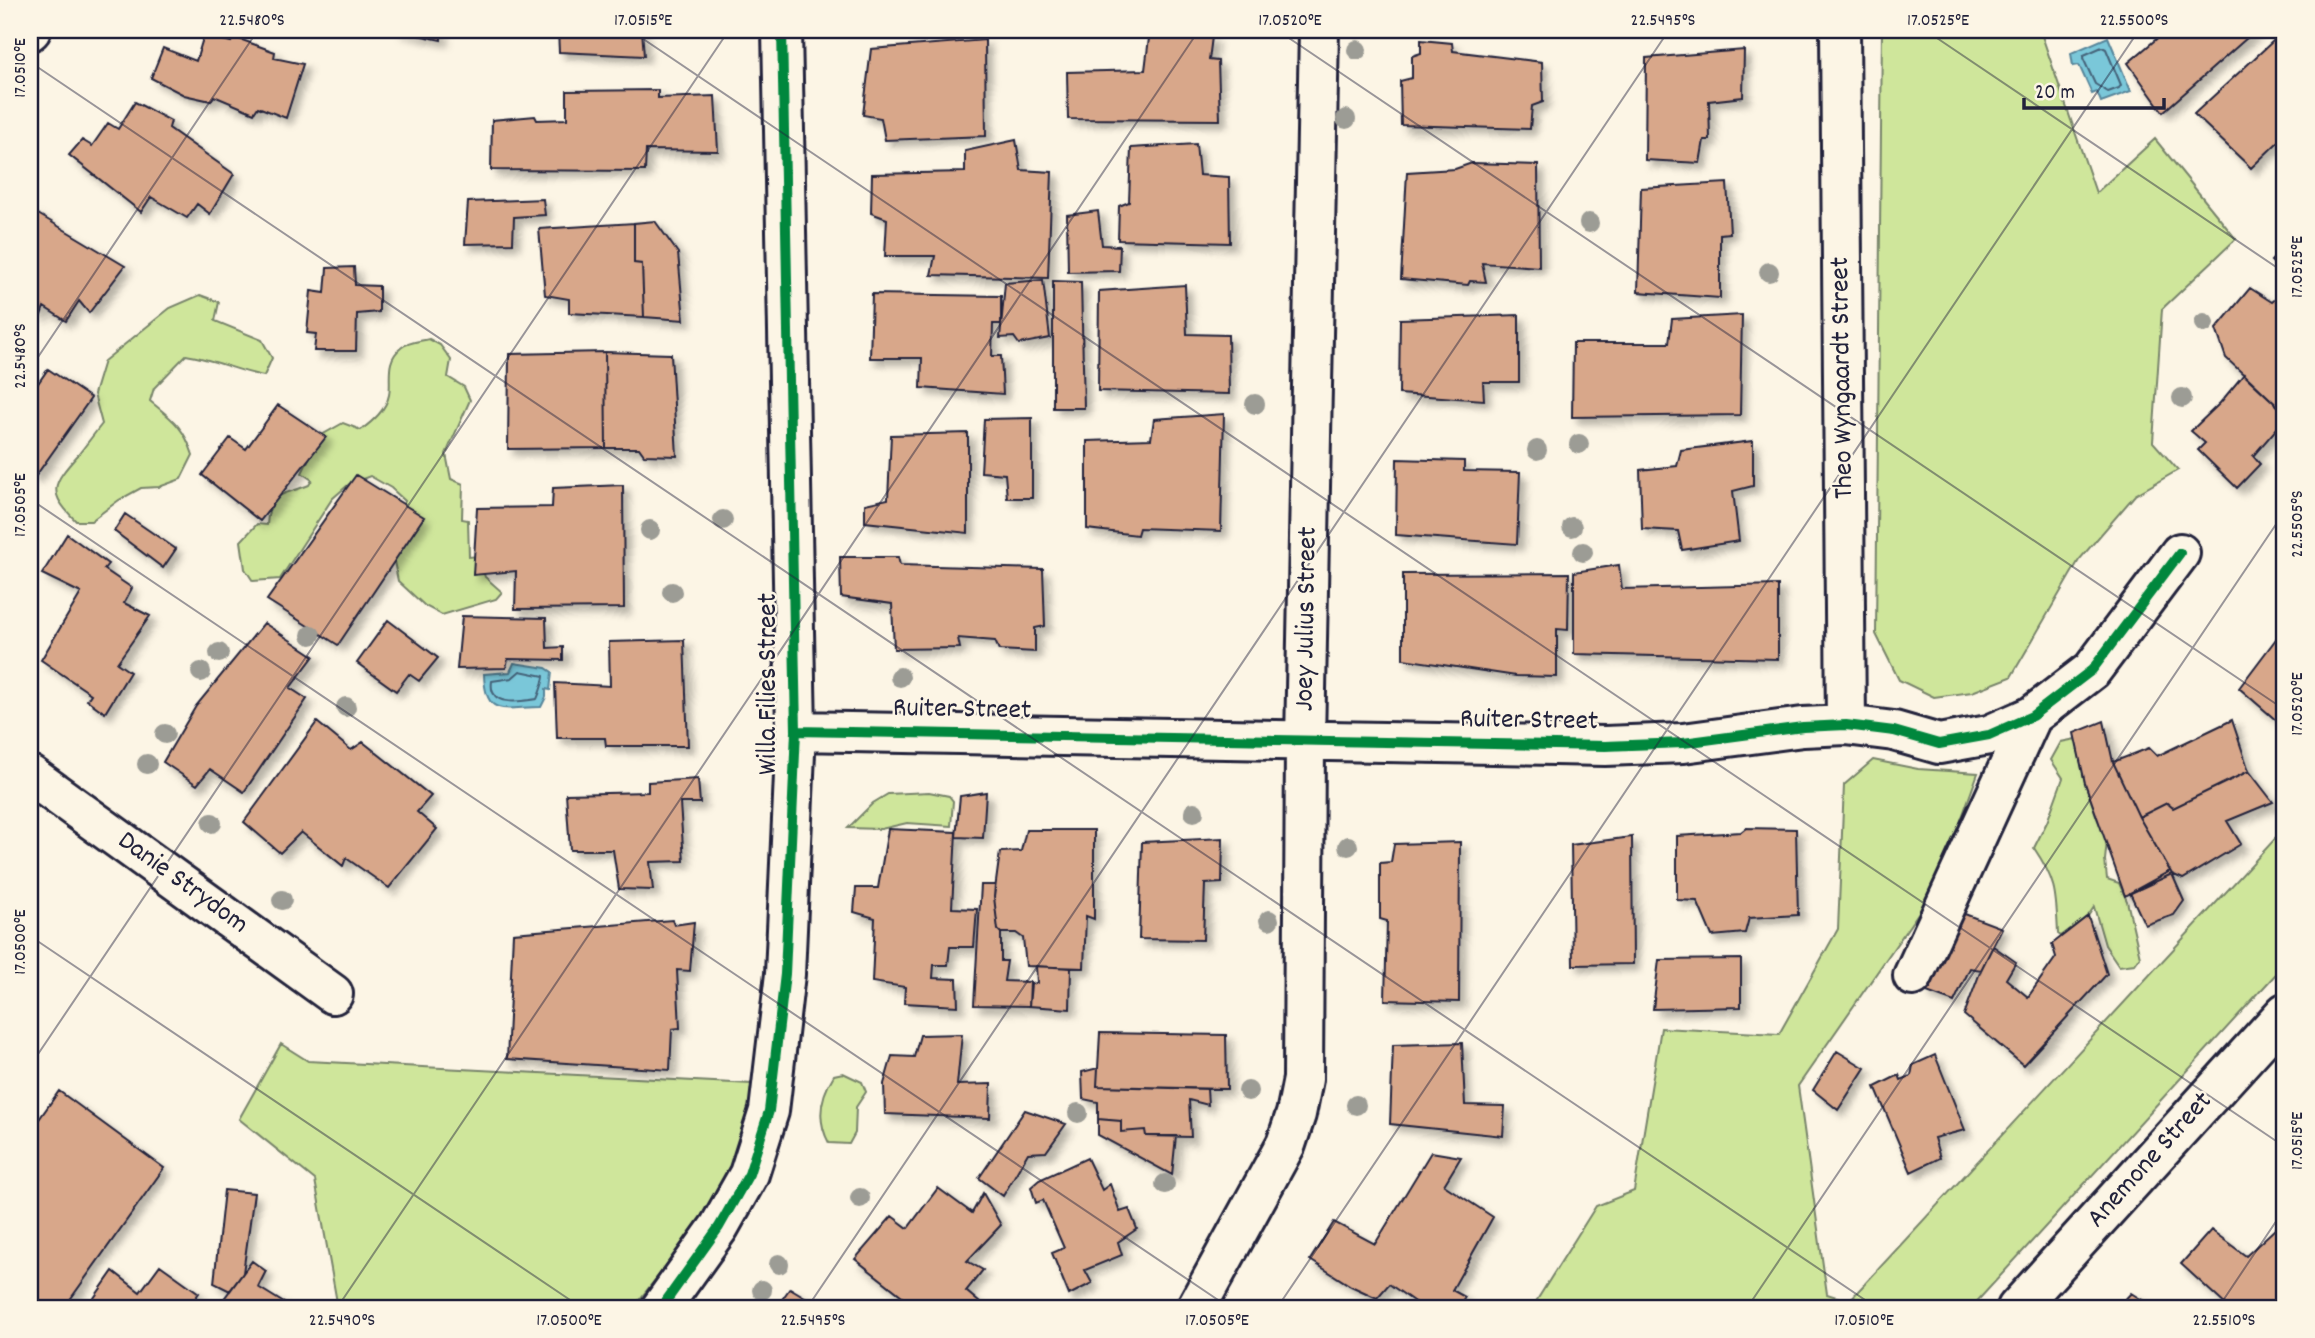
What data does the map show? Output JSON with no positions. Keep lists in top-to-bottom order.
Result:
{
  "streets": {
    "street": [
      "Theo Wyngaardt Street",
      "Joey Julius Street",
      "Willa Filies Street",
      "Ruiter Street",
      "Danie Strydom",
      "Anemone Street"
    ]
  },
  "crossings": [
    ["Theo Wyngaardt Street", "Ruiter Street"],
    ["Joey Julius Street", "Ruiter Street"],
    ["Willa Filies Street", "Ruiter Street"]
  ],
  "scale_bar": "20 m",
  "coordinates": [
    "22.5480°S",
    "17.0515°E",
    "17.0520°E",
    "22.5495°S",
    "17.0525°E",
    "22.5500°S",
    "17.0510°E",
    "17.0505°E",
    "22.5505°S",
    "17.0500°E",
    "22.5490°S",
    "22.5510°S"
  ]
}
